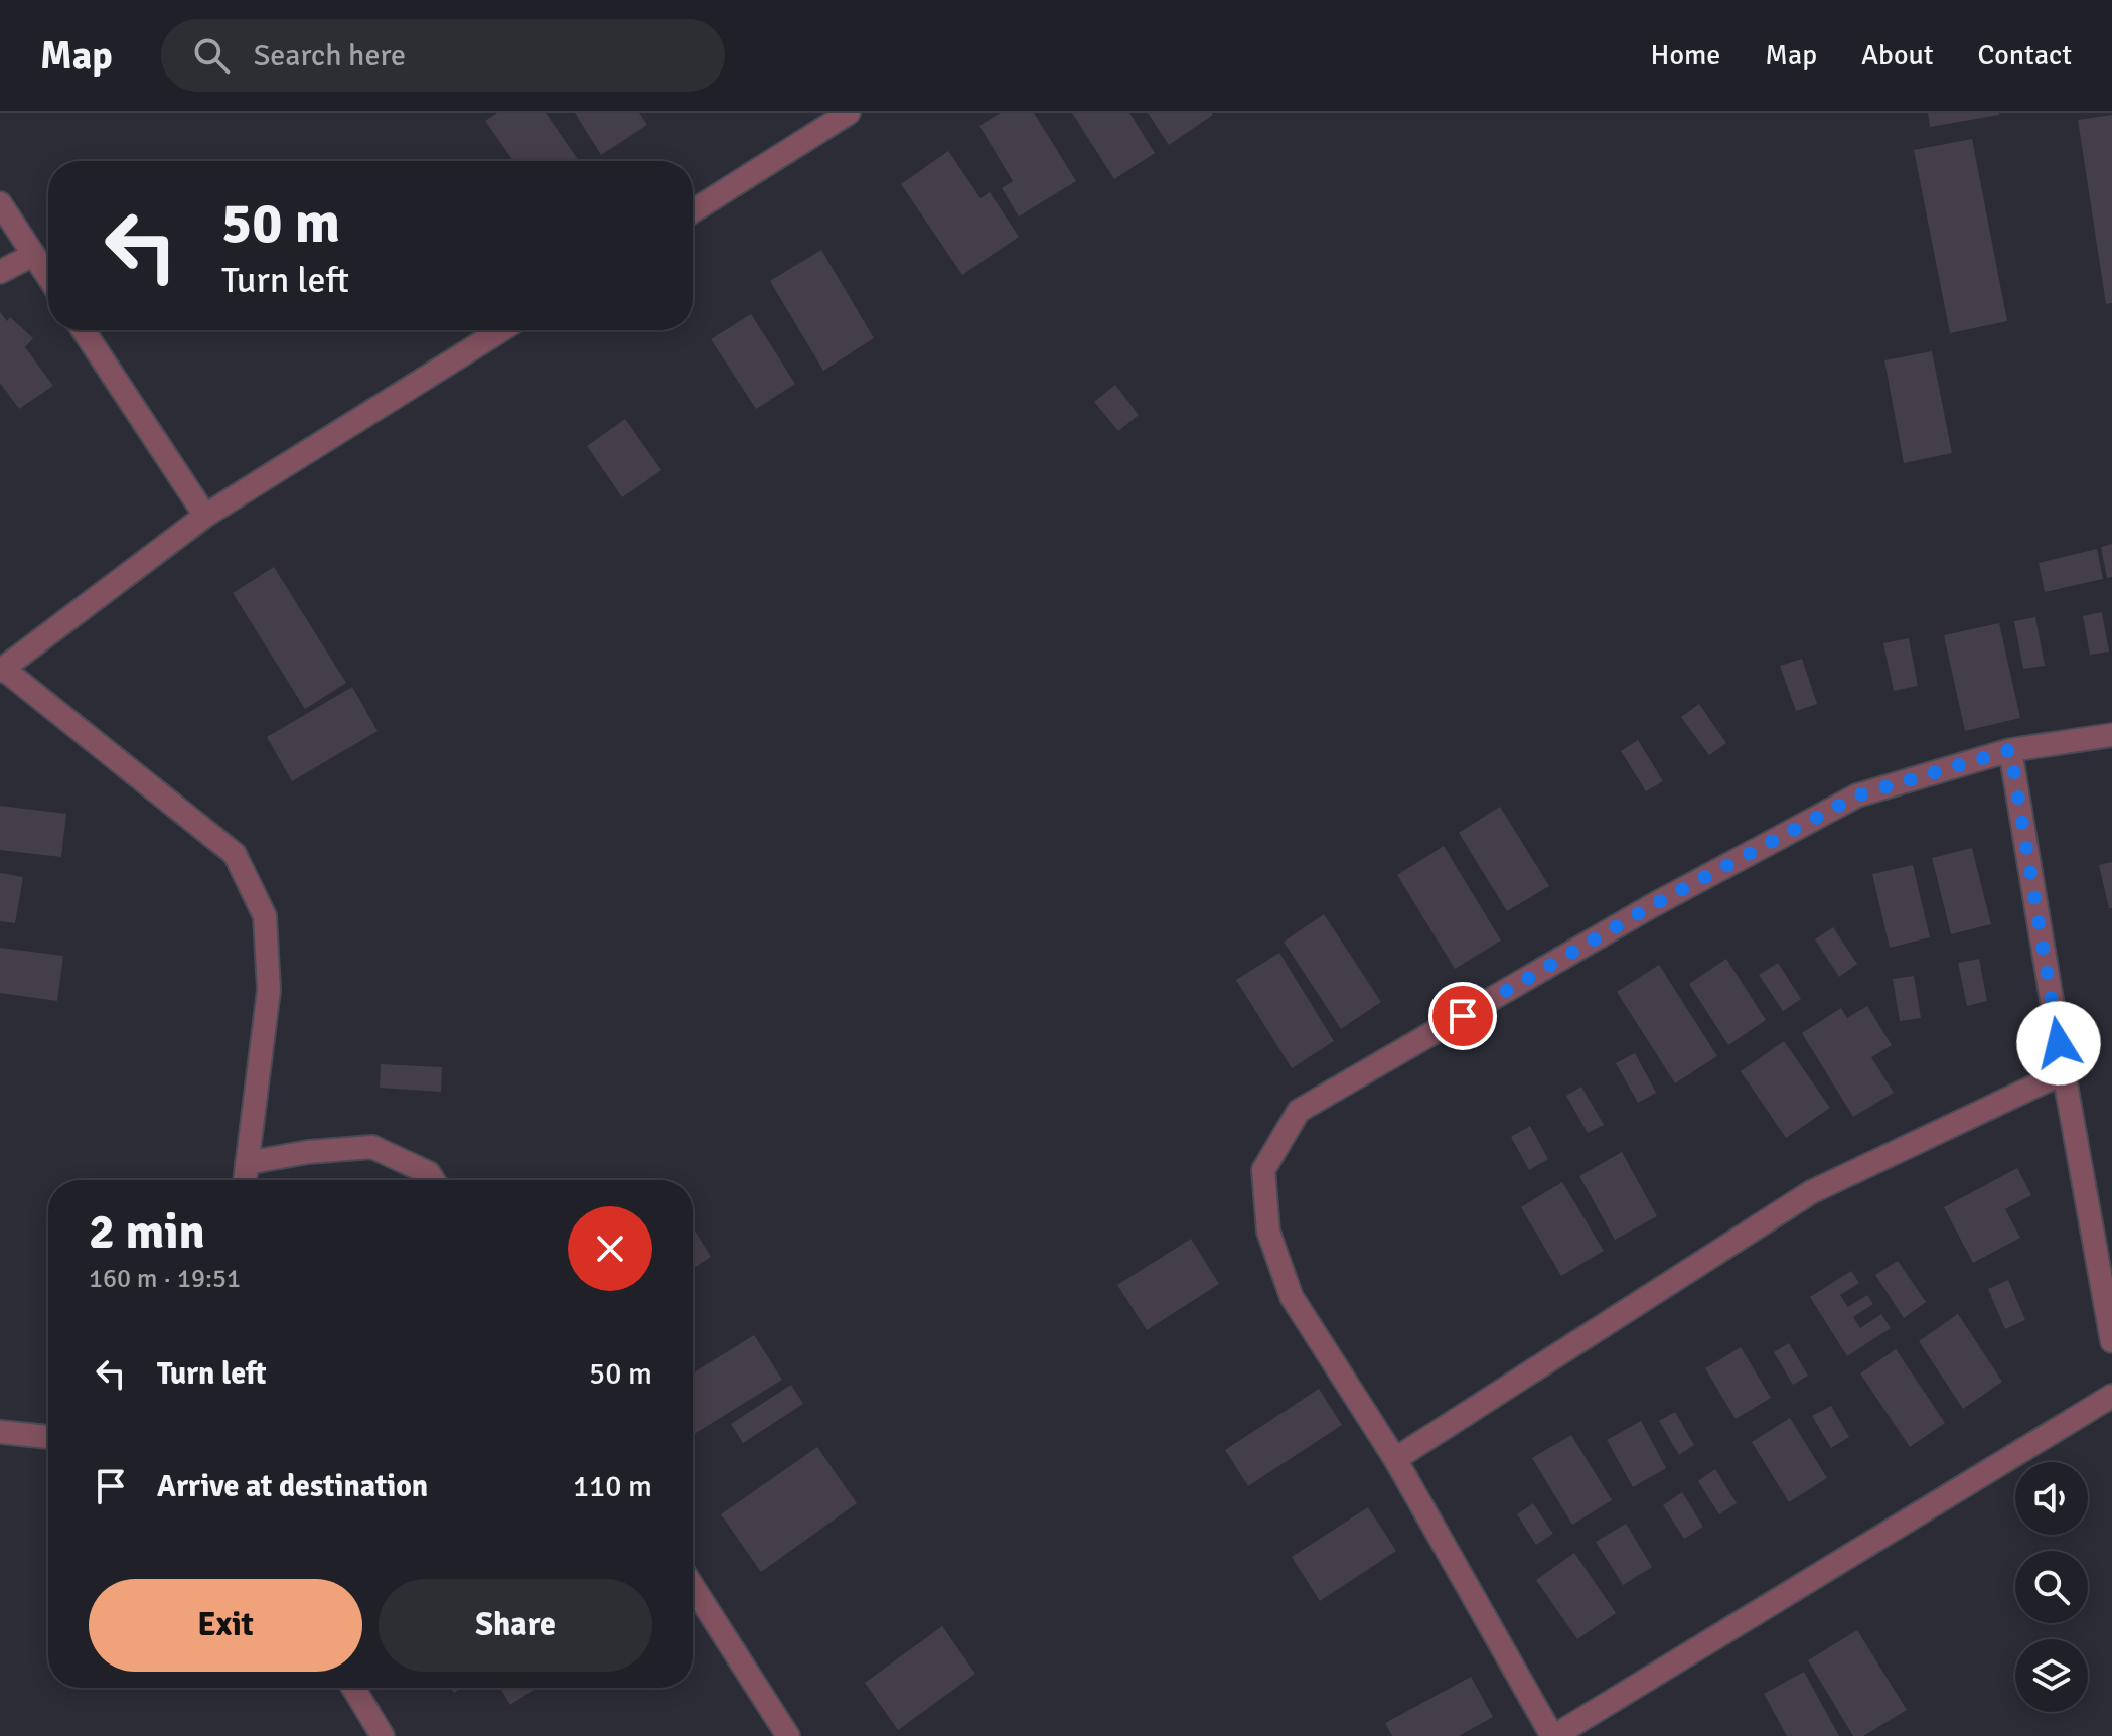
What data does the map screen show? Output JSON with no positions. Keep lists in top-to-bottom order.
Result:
{
  "page": {
    "header": "Map",
    "search": "Search here",
    "nav": [
      "Home",
      "Map",
      "About",
      "Contact"
    ],
    "turn": ["50 m", "Turn left"],
    "heading": ["2 min", "160 m · 19:51"],
    "list": [
      {
        "name": "Turn left",
        "value": "50 m"
      },
      {
        "name": "Arrive at destination",
        "value": "110 m"
      }
    ],
    "buttons": ["Exit", "Share"]
  }
}
